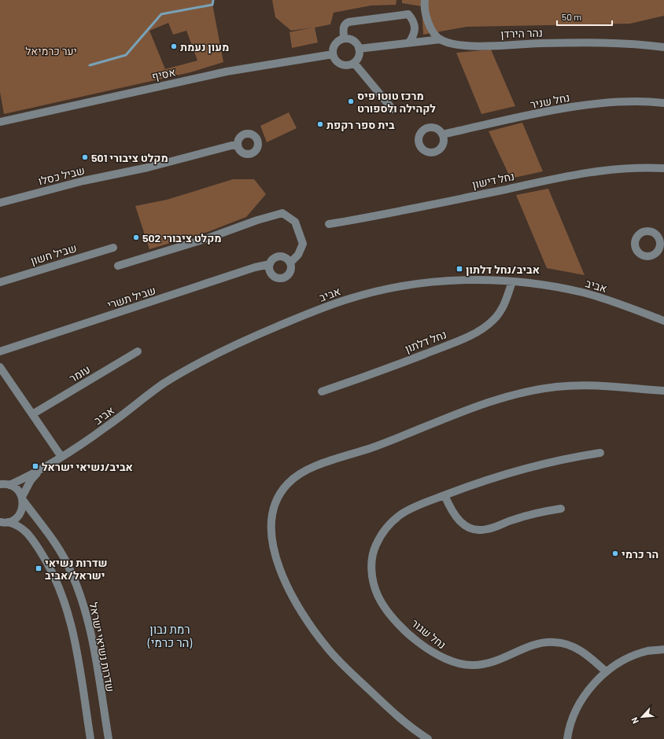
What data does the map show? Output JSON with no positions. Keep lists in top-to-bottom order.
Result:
{
  "streets": {
    "street": [
      "נהר הירדן",
      "אסיף",
      "נחל שניר",
      "שביל כסלו",
      "נחל דישון",
      "שביל חשון",
      "אביב",
      "שביל תשרי",
      "נחל דלתון",
      "עומר",
      "נחל שגור",
      "שדרות נשיאי ישראל"
    ]
  },
  "crossings": [
    ["אביב", "נחל דלתון"],
    ["אביב", "שדרות נשיאי ישראל"]
  ],
  "districts": ["רמת נבון (הר כרמי)"],
  "parks": ["יער כרמיאל"],
  "places": {
    "other": [
      "מעון נעמת",
      "מרכז טוטו פיס לקהילה ולספורט",
      "בית ספר רקפת",
      "מקלט ציבורי 501",
      "מקלט ציבורי 502",
      "הר כרמי"
    ],
    "transit": ["אביב/נחל דלתון", "אביב/נשיאי ישראל", "שדרות נשיאי ישראל/אביב"]
  },
  "scale_bar": "50 m",
  "north": "bottom left"
}
